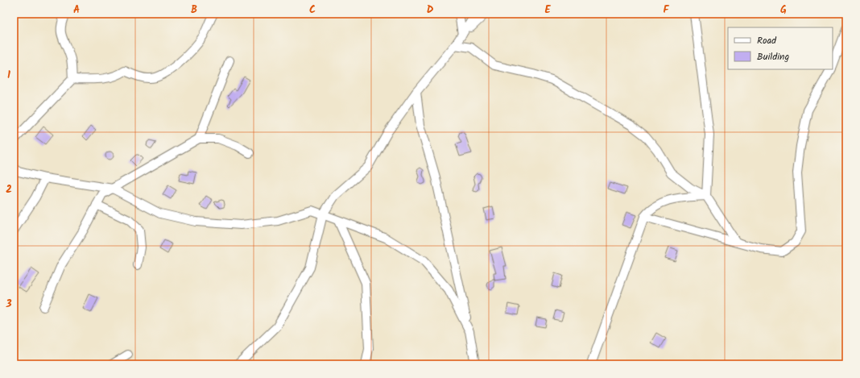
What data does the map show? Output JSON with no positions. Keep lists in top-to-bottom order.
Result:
{
  "legend": ["Road", "Building"],
  "grid": {
    "columns": [
      "A",
      "B",
      "C",
      "D",
      "E",
      "F",
      "G"
    ],
    "rows": ["1", "2", "3"]
  }
}
